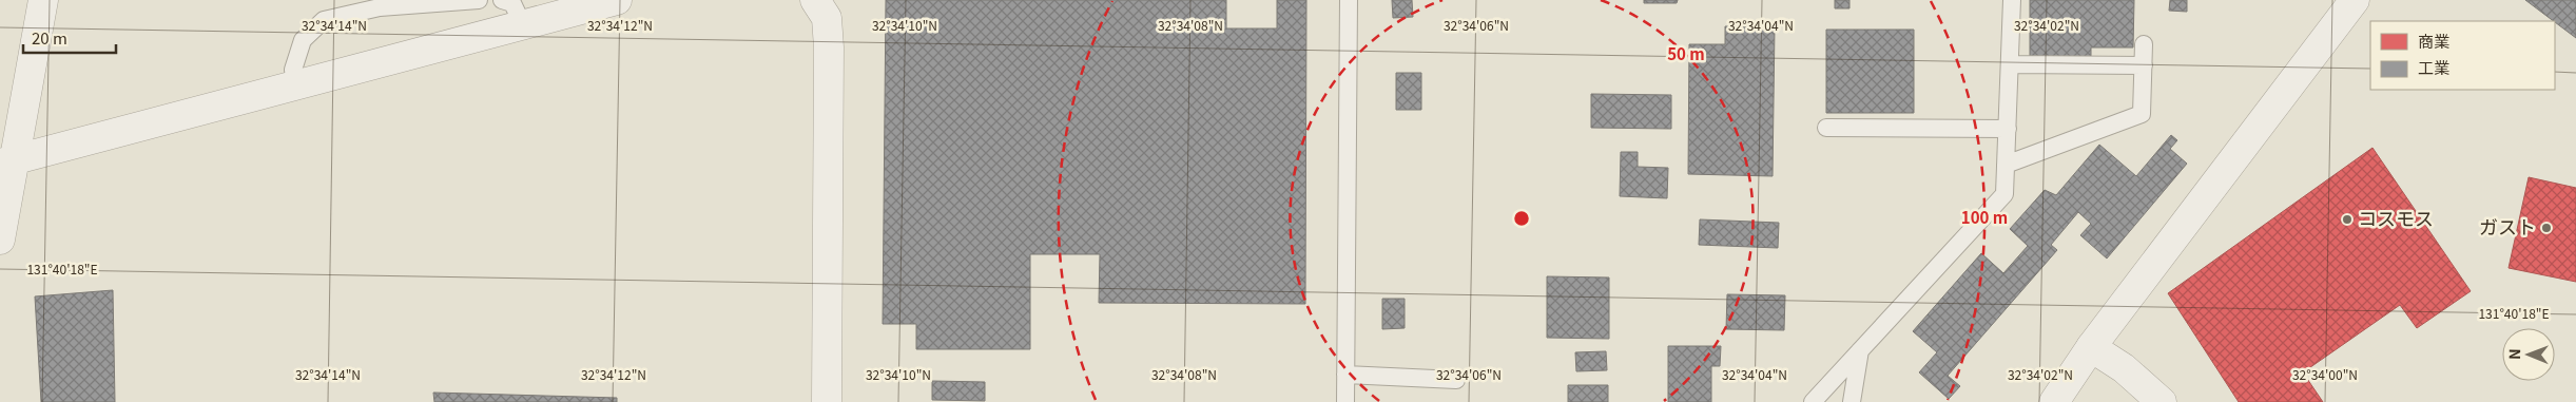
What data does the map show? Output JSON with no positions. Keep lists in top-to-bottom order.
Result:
{
  "places": ["コスモス", "ガスト"],
  "legend": ["商業", "工業"],
  "scale_bar": "20 m",
  "north": "left",
  "coordinates": [
    "32°34'14\"N",
    "32°34'12\"N",
    "32°34'10\"N",
    "32°34'08\"N",
    "32°34'06\"N",
    "32°34'04\"N",
    "32°34'02\"N",
    "131°40'18\"E",
    "32°34'00\"N"
  ],
  "rings": ["50 m", "100 m"]
}
